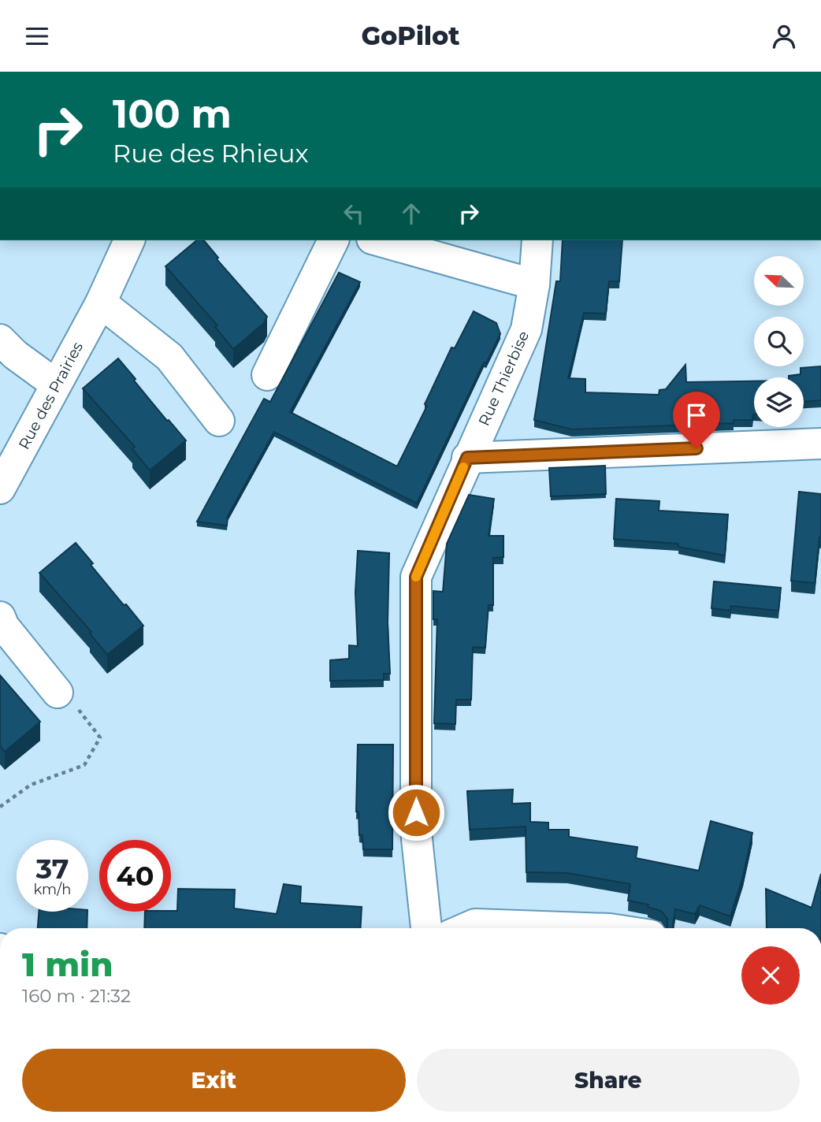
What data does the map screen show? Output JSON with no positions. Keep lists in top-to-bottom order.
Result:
{
  "streets": {
    "street": ["Rue Thierbise", "Rue des Prairies"]
  },
  "north": "top left",
  "page": {
    "header": "GoPilot",
    "turn": ["100 m", "Rue des Rhieux"],
    "speed": "37 km/h",
    "limit": "40",
    "heading": ["1 min", "160 m · 21:32"],
    "buttons": ["Exit", "Share"]
  }
}
